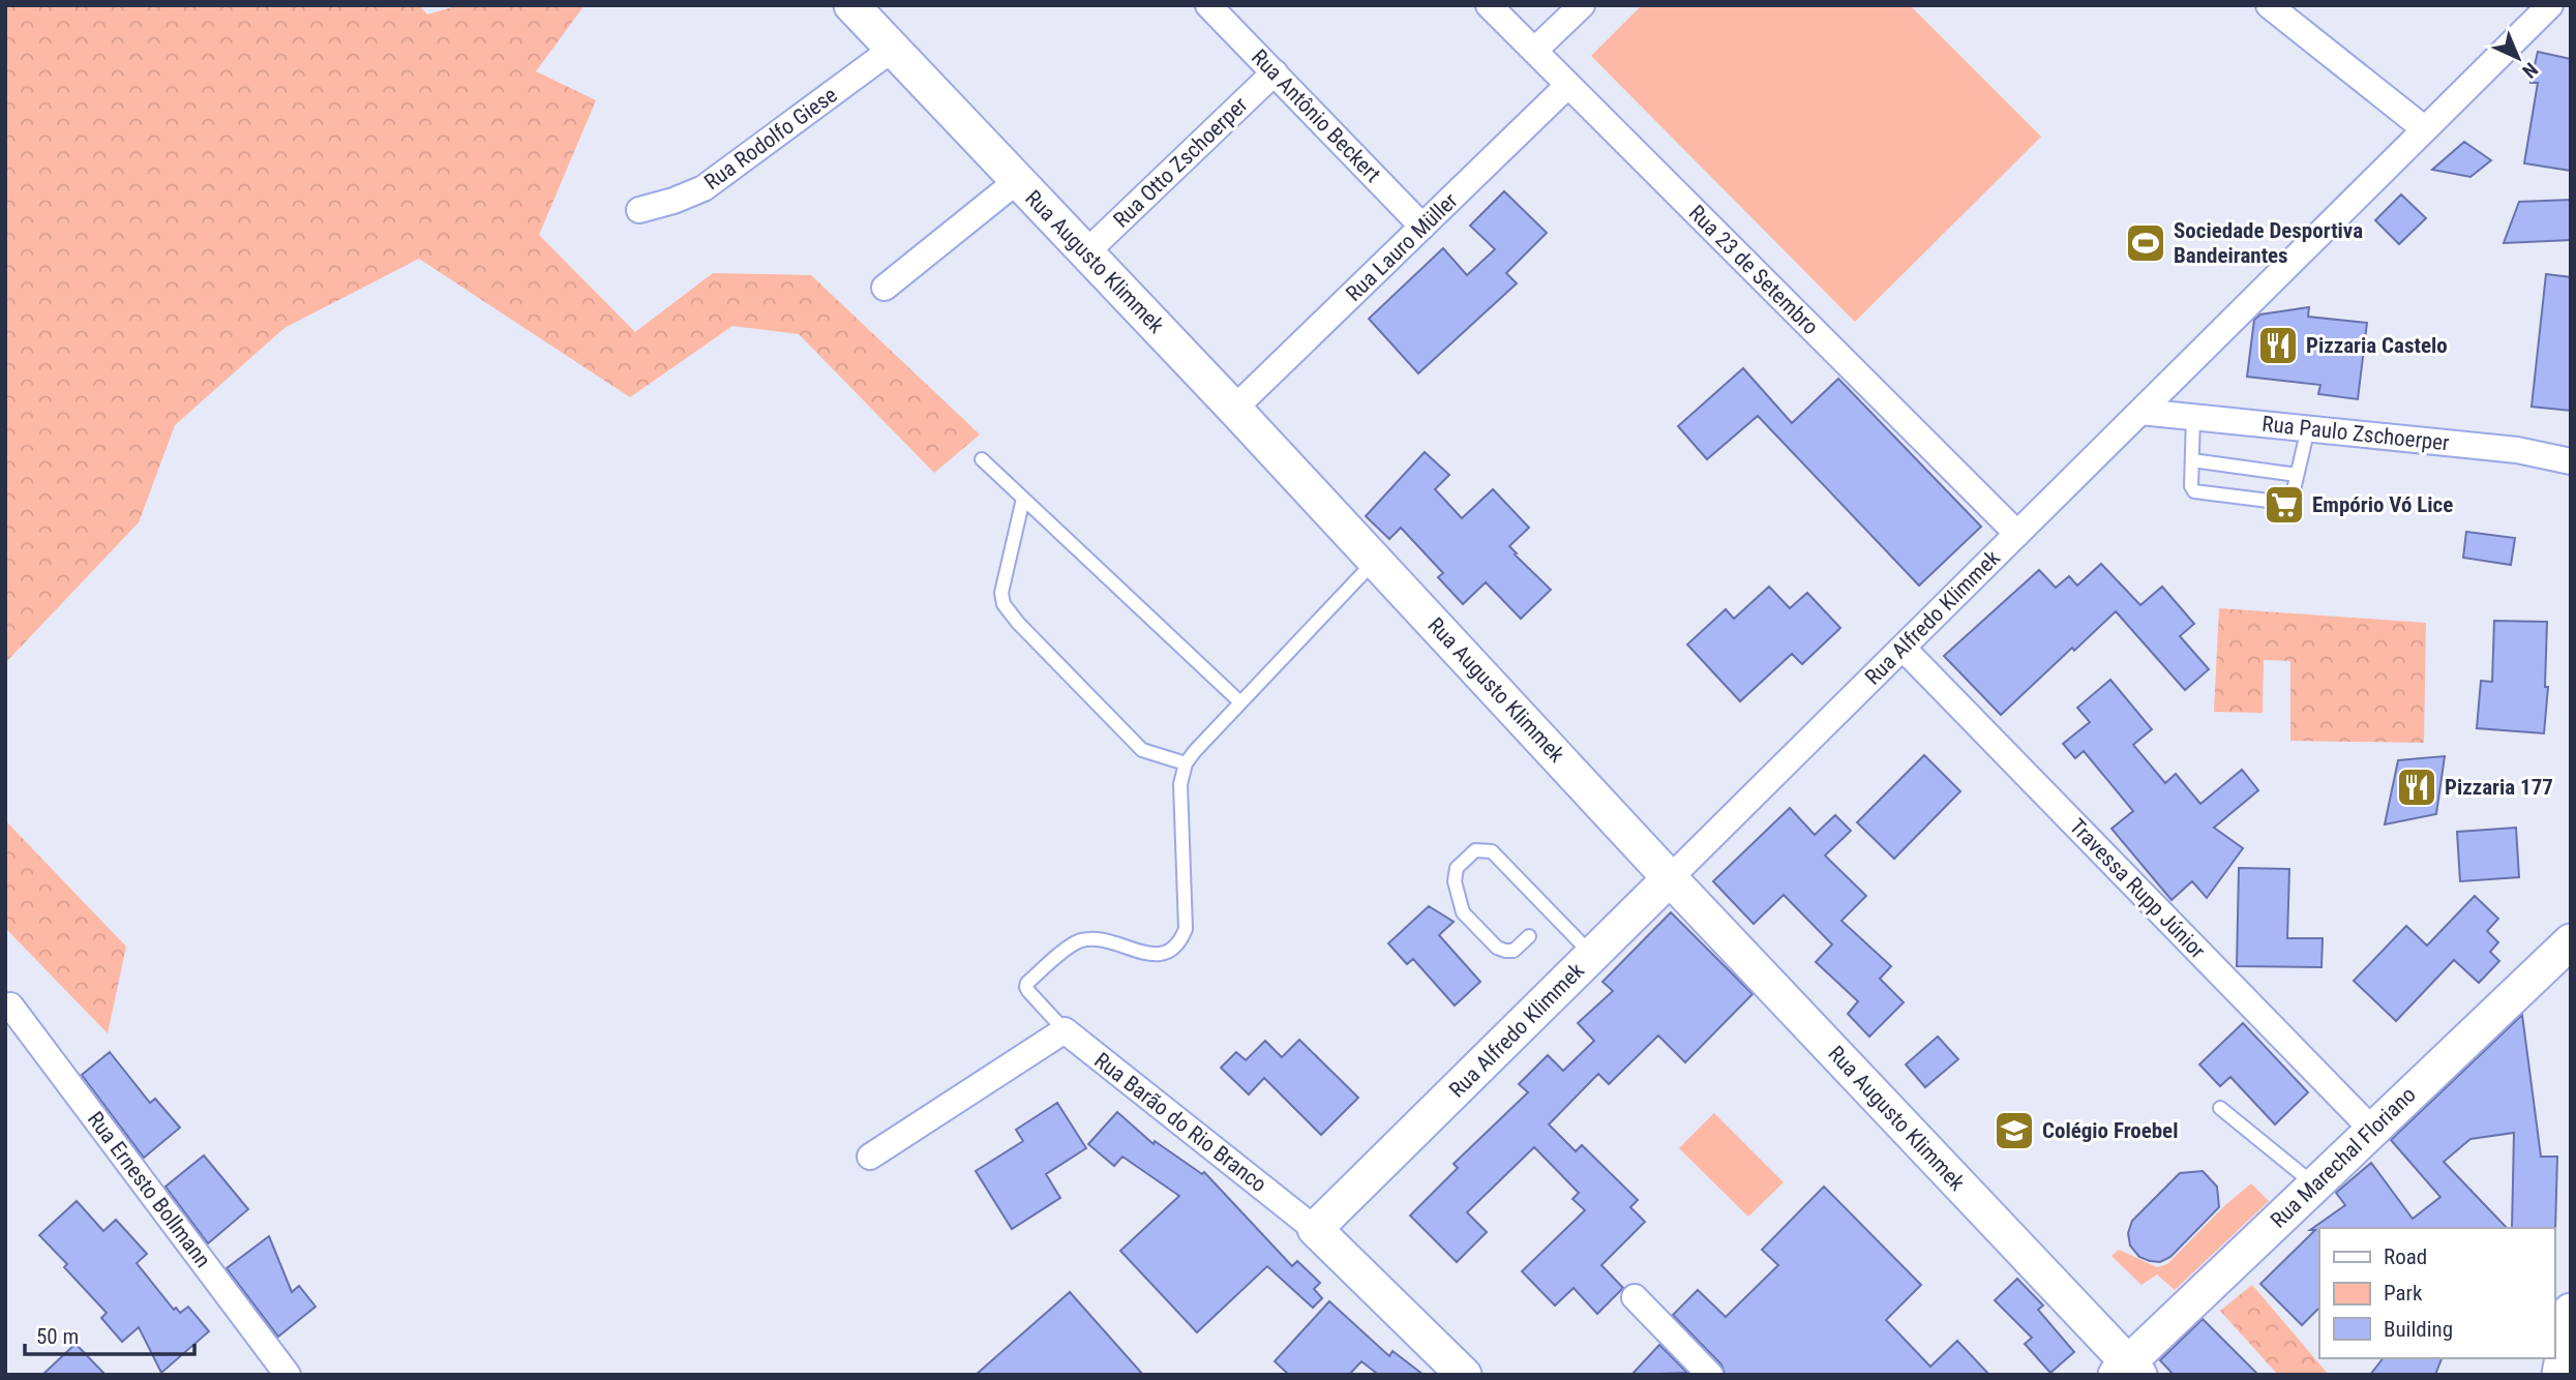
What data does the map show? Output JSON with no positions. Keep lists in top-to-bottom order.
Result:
{
  "streets": {
    "street": [
      "Rua Antônio Beckert",
      "Rua Rodolfo Giese",
      "Rua Otto Zschoerper",
      "Rua Lauro Müller",
      "Rua Augusto Klimmek",
      "Rua 23 de Setembro",
      "Rua Paulo Zschoerper",
      "Rua Alfredo Klimmek",
      "Travessa Rupp Júnior",
      "Rua Barão do Rio Branco",
      "Rua Marechal Floriano",
      "Rua Ernesto Bollmann"
    ]
  },
  "crossings": [
    ["Rua Antônio Beckert", "Rua Otto Zschoerper"],
    ["Rua Antônio Beckert", "Rua Lauro Müller"],
    ["Rua Rodolfo Giese", "Rua Augusto Klimmek"],
    ["Rua Otto Zschoerper", "Rua Augusto Klimmek"],
    ["Rua Lauro Müller", "Rua Augusto Klimmek"],
    ["Rua Lauro Müller", "Rua 23 de Setembro"],
    ["Rua Augusto Klimmek", "Rua Alfredo Klimmek"],
    ["Rua Augusto Klimmek", "Rua Marechal Floriano"],
    ["Rua 23 de Setembro", "Rua Alfredo Klimmek"],
    ["Rua Paulo Zschoerper", "Rua Alfredo Klimmek"],
    ["Rua Alfredo Klimmek", "Travessa Rupp Júnior"],
    ["Rua Alfredo Klimmek", "Rua Barão do Rio Branco"],
    ["Travessa Rupp Júnior", "Rua Marechal Floriano"]
  ],
  "places": {
    "sports": ["Sociedade Desportiva Bandeirantes"],
    "restaurant": ["Pizzaria Castelo", "Pizzaria 177"],
    "supermarket": ["Empório Vó Lice"],
    "school or university": ["Colégio Froebel"]
  },
  "legend": ["Road", "Park", "Building"],
  "scale_bar": "50 m",
  "north": "bottom right"
}
